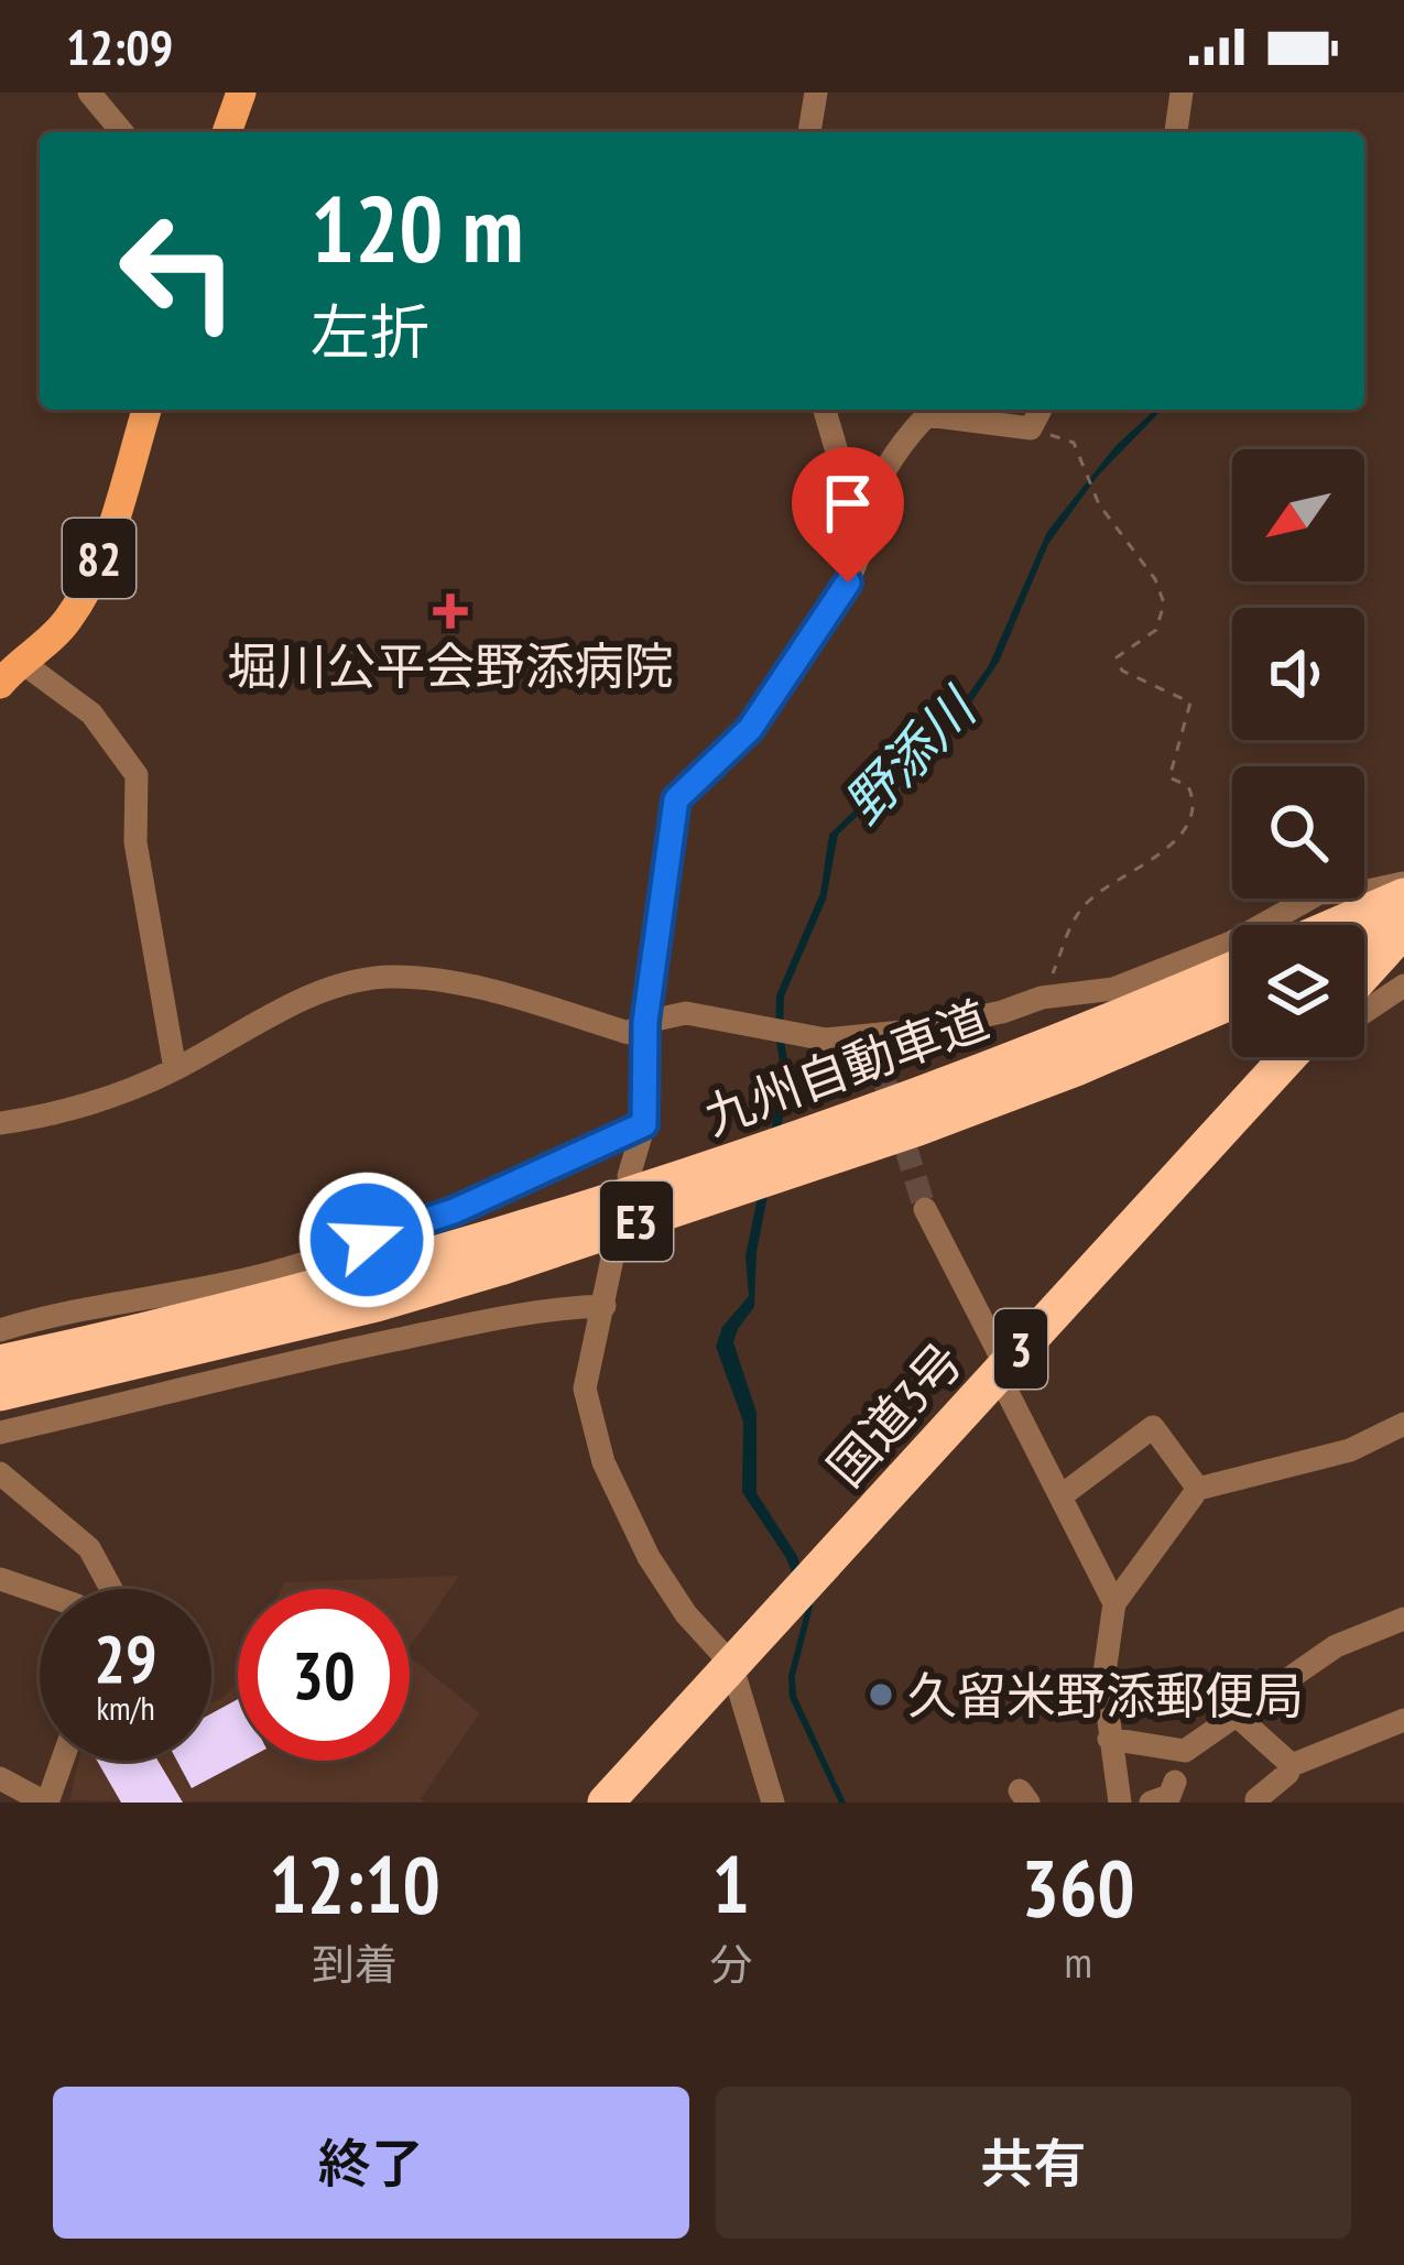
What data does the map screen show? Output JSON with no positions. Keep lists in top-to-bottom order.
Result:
{
  "streets": {
    "highway": [
      "九州自動車道",
      "E3",
      "3",
      "国道3号"
    ],
    "main road": ["82"]
  },
  "water": ["野添川"],
  "places": {
    "health": ["堀川公平会野添病院"],
    "other": ["久留米野添郵便局"]
  },
  "north": "bottom left",
  "page": {
    "status": "12:09",
    "turn": ["120 m", "左折"],
    "speed": "29 km/h",
    "limit": "30",
    "eta": [
      "12:10",
      "到着",
      "1",
      "分",
      "360",
      "m"
    ],
    "buttons": ["終了", "共有"]
  }
}
